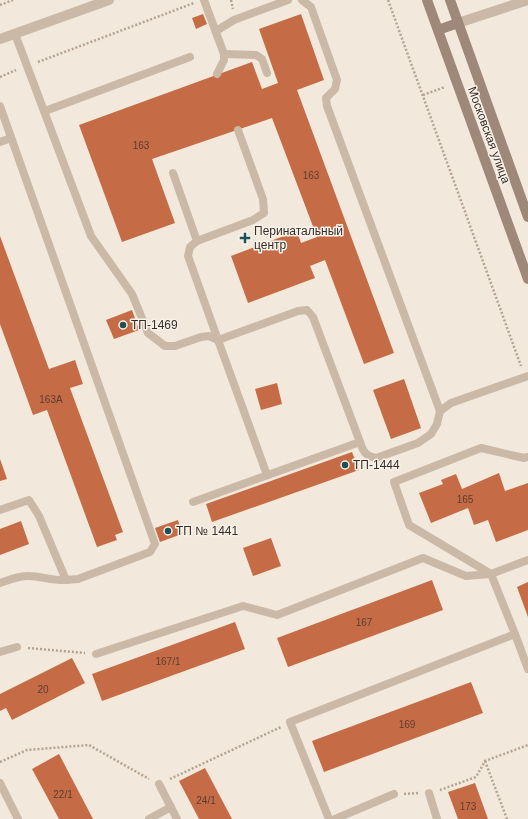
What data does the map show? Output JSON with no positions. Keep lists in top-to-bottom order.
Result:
{
  "streets": {
    "main road": ["Московская улица"]
  },
  "places": {
    "health": ["Перинатальный центр"],
    "other": ["ТП-1469", "ТП-1444", "ТП № 1441"]
  },
  "house_numbers": [
    "163",
    "163",
    "163А",
    "165",
    "167",
    "167/1",
    "20",
    "169",
    "22/1",
    "24/1",
    "173"
  ]
}
